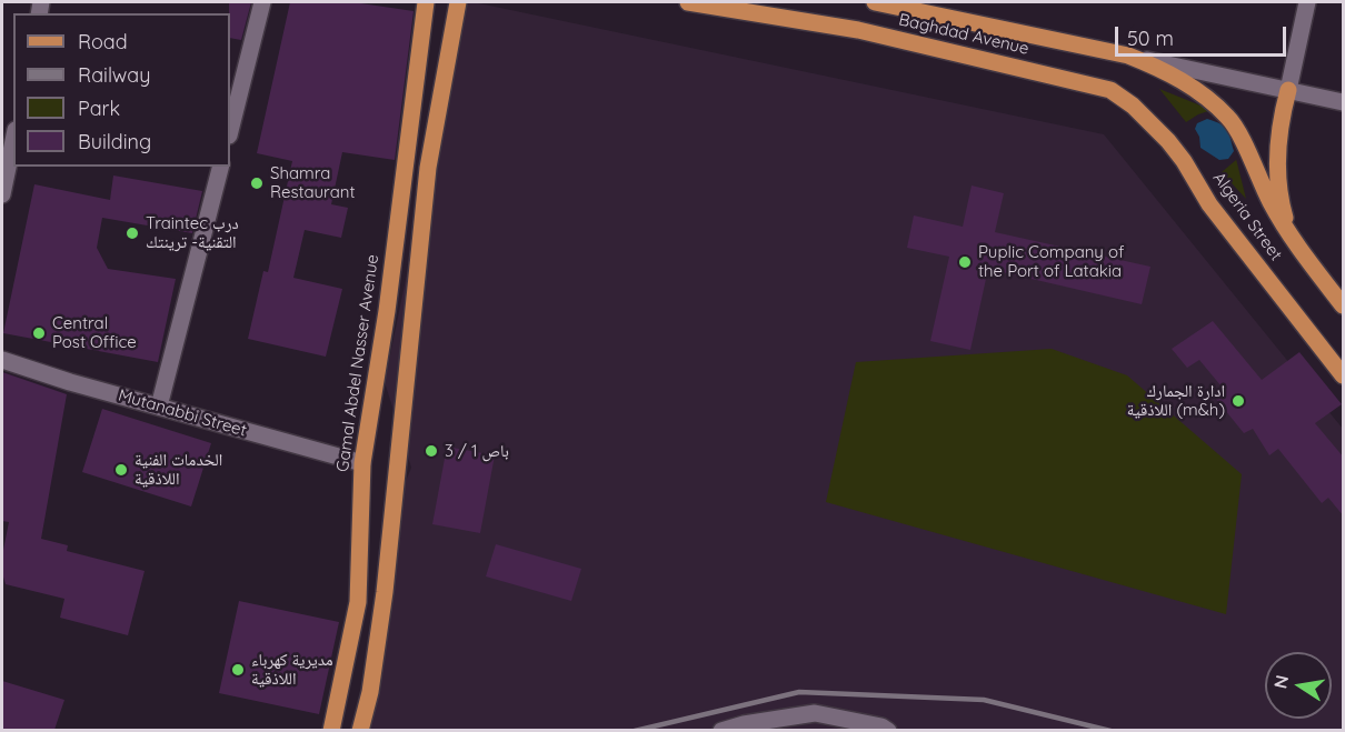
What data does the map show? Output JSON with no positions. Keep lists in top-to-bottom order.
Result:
{
  "streets": {
    "main road": ["Baghdad Avenue", "Algeria Street", "Gamal Abdel Nasser Avenue"],
    "street": ["Mutanabbi Street"]
  },
  "crossings": [
    ["Baghdad Avenue", "Algeria Street"],
    ["Gamal Abdel Nasser Avenue", "Mutanabbi Street"]
  ],
  "places": [
    "Shamra Restaurant",
    "Traintec درب التقنية- ترينتك",
    "Puplic Company of the Port of Latakia",
    "Central Post Office",
    "ادارة الجمارك اللاذقية (m&h)",
    "باص 1 / 3",
    "الخدمات الفنية اللاذقية",
    "مديرية كهرباء اللاذقية"
  ],
  "legend": [
    "Road",
    "Railway",
    "Park",
    "Building"
  ],
  "scale_bar": "50 m",
  "north": "left"
}
